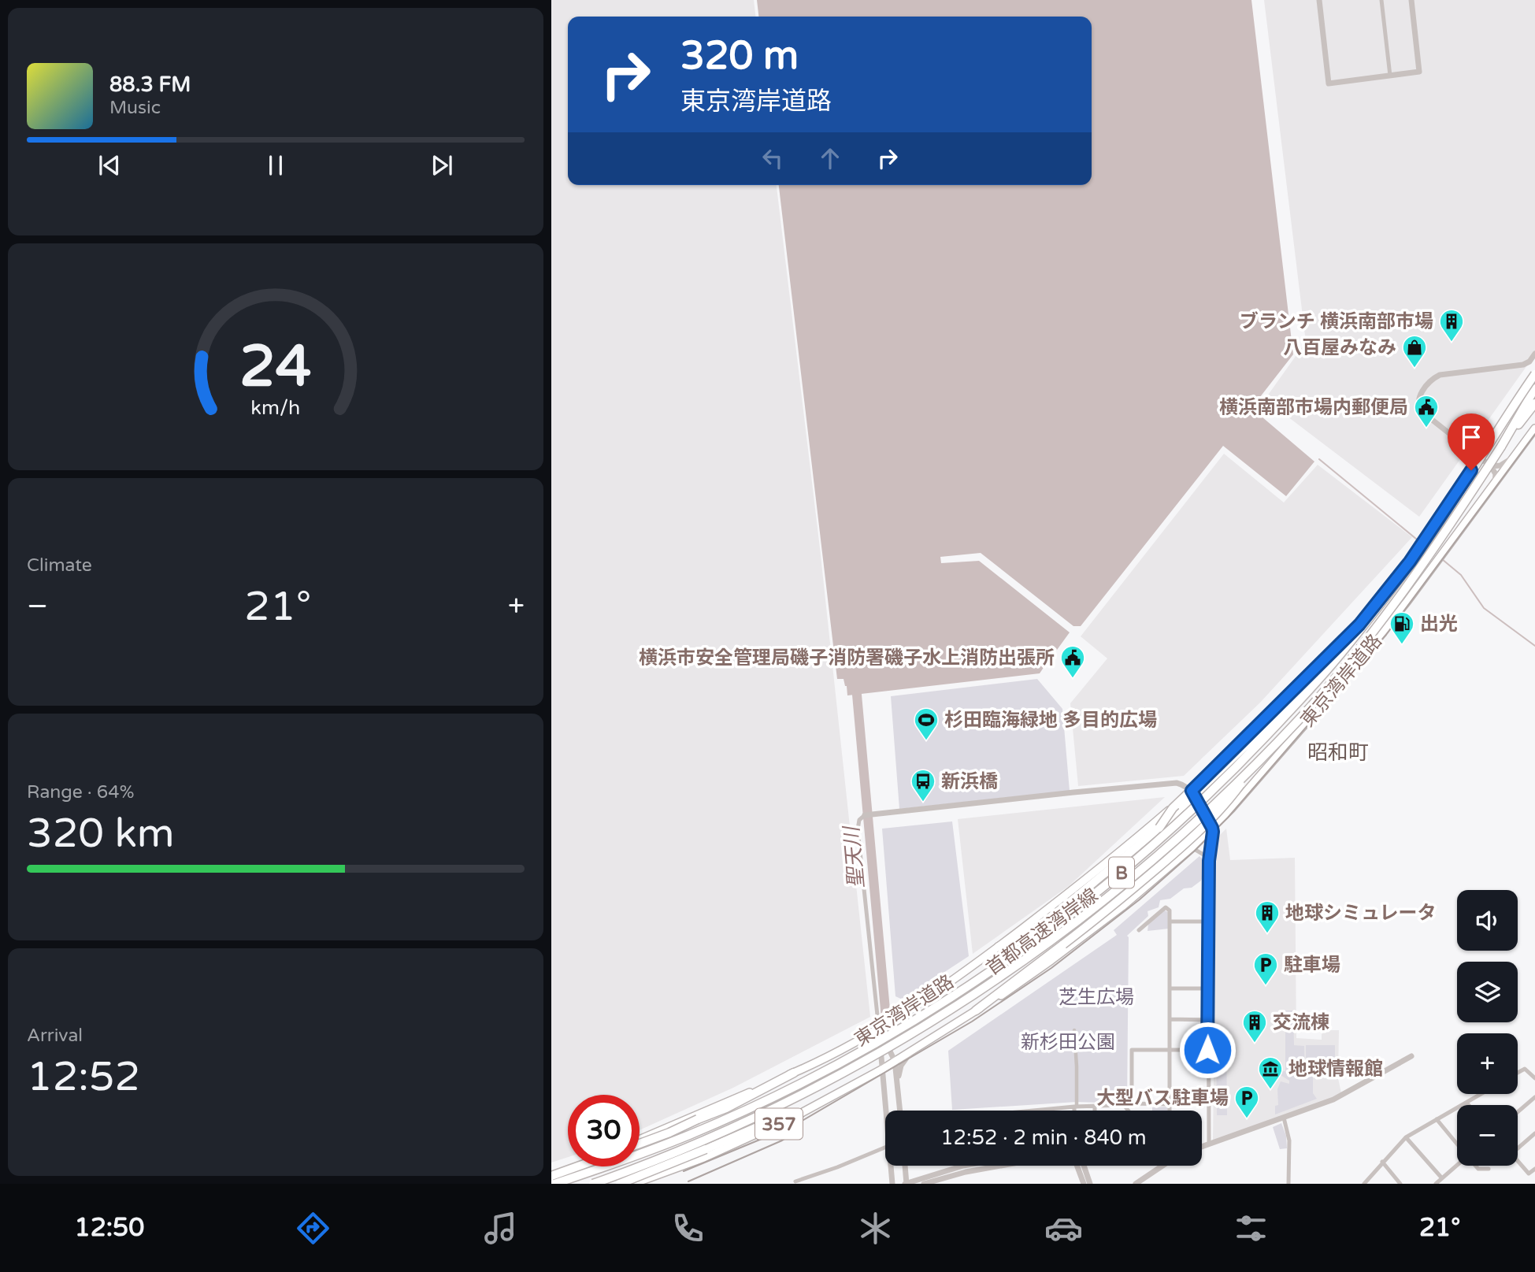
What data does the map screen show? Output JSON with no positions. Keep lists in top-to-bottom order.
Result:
{
  "streets": {
    "highway": [
      "東京湾岸道路",
      "B",
      "首都高速湾岸線",
      "357"
    ]
  },
  "crossings": [
    ["東京湾岸道路", "B"],
    ["東京湾岸道路", "首都高速湾岸線"],
    ["東京湾岸道路", "357"],
    ["B", "首都高速湾岸線"],
    ["首都高速湾岸線", "357"]
  ],
  "districts": ["昭和町"],
  "water": ["聖天川"],
  "parks": ["芝生広場", "新杉田公園"],
  "places": {
    "building": ["ブランチ 横浜南部市場", "地球シミュレータ", "交流棟"],
    "shop": ["八百屋みなみ"],
    "public building": ["横浜南部市場内郵便局", "横浜市安全管理局磯子消防署磯子水上消防出張所"],
    "fuel station": ["出光"],
    "sports": ["杉田臨海緑地 多目的広場"],
    "bus stop": ["新浜橋"],
    "parking": ["駐車場", "大型バス駐車場"],
    "museum": ["地球情報館"]
  },
  "page": {
    "turn": ["320 m", "東京湾岸道路"],
    "song": ["88.3 FM", "Music"],
    "tile": [
      "Climate",
      ["Range · 64%", "320 km"],
      ["Arrival", "12:52"]
    ],
    "heat": ["−", "21°", "+"],
    "map_buttons": ["+", "−"],
    "limit": "30",
    "trip": "12:52 · 2 min · 840 m",
    "tabs": ["12:50", "21°"],
    "gauge": ["24", "km/h"]
  }
}
